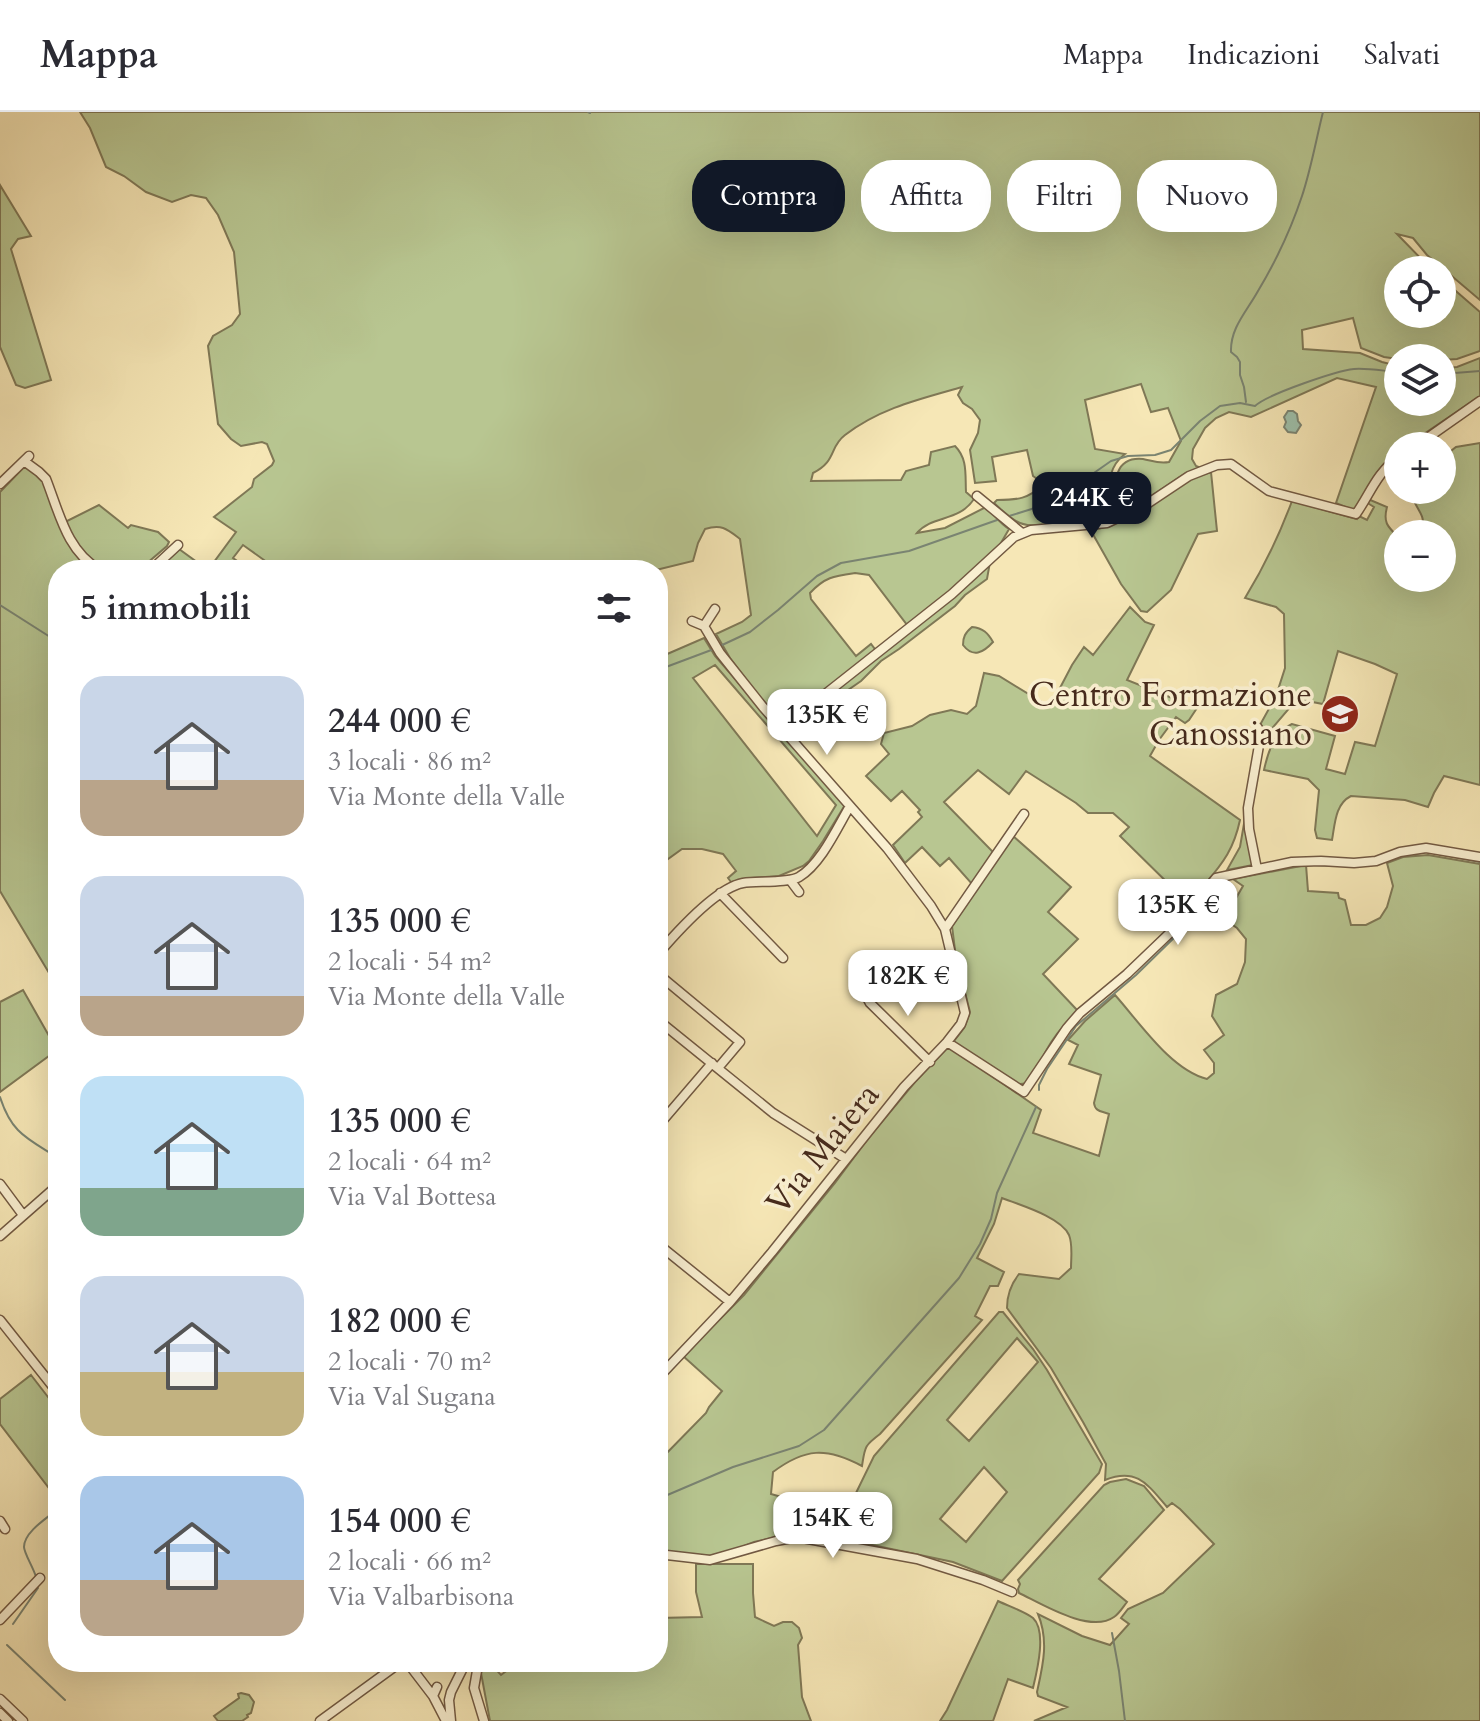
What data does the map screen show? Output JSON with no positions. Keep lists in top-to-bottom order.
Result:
{
  "streets": {
    "street": ["Via Maiera"]
  },
  "places": {
    "school or university": ["Centro Formazione Canossiano"]
  },
  "page": {
    "header": "Mappa",
    "nav": ["Mappa", "Indicazioni", "Salvati"],
    "chip": [
      "Compra",
      "Affitta",
      "Filtri",
      "Nuovo"
    ],
    "map_buttons": ["+", "−"],
    "price": [
      "244K €",
      "135K €",
      "135K €",
      "182K €",
      "154K €"
    ],
    "heading": "5 immobili",
    "list": [
      {
        "name": "244 000 €",
        "note": "3 locali · 86 m² · Via Monte della Valle"
      },
      {
        "name": "135 000 €",
        "note": "2 locali · 54 m² · Via Monte della Valle"
      },
      {
        "name": "135 000 €",
        "note": "2 locali · 64 m² · Via Val Bottesa"
      },
      {
        "name": "182 000 €",
        "note": "2 locali · 70 m² · Via Val Sugana"
      },
      {
        "name": "154 000 €",
        "note": "2 locali · 66 m² · Via Valbarbisona"
      }
    ]
  }
}
